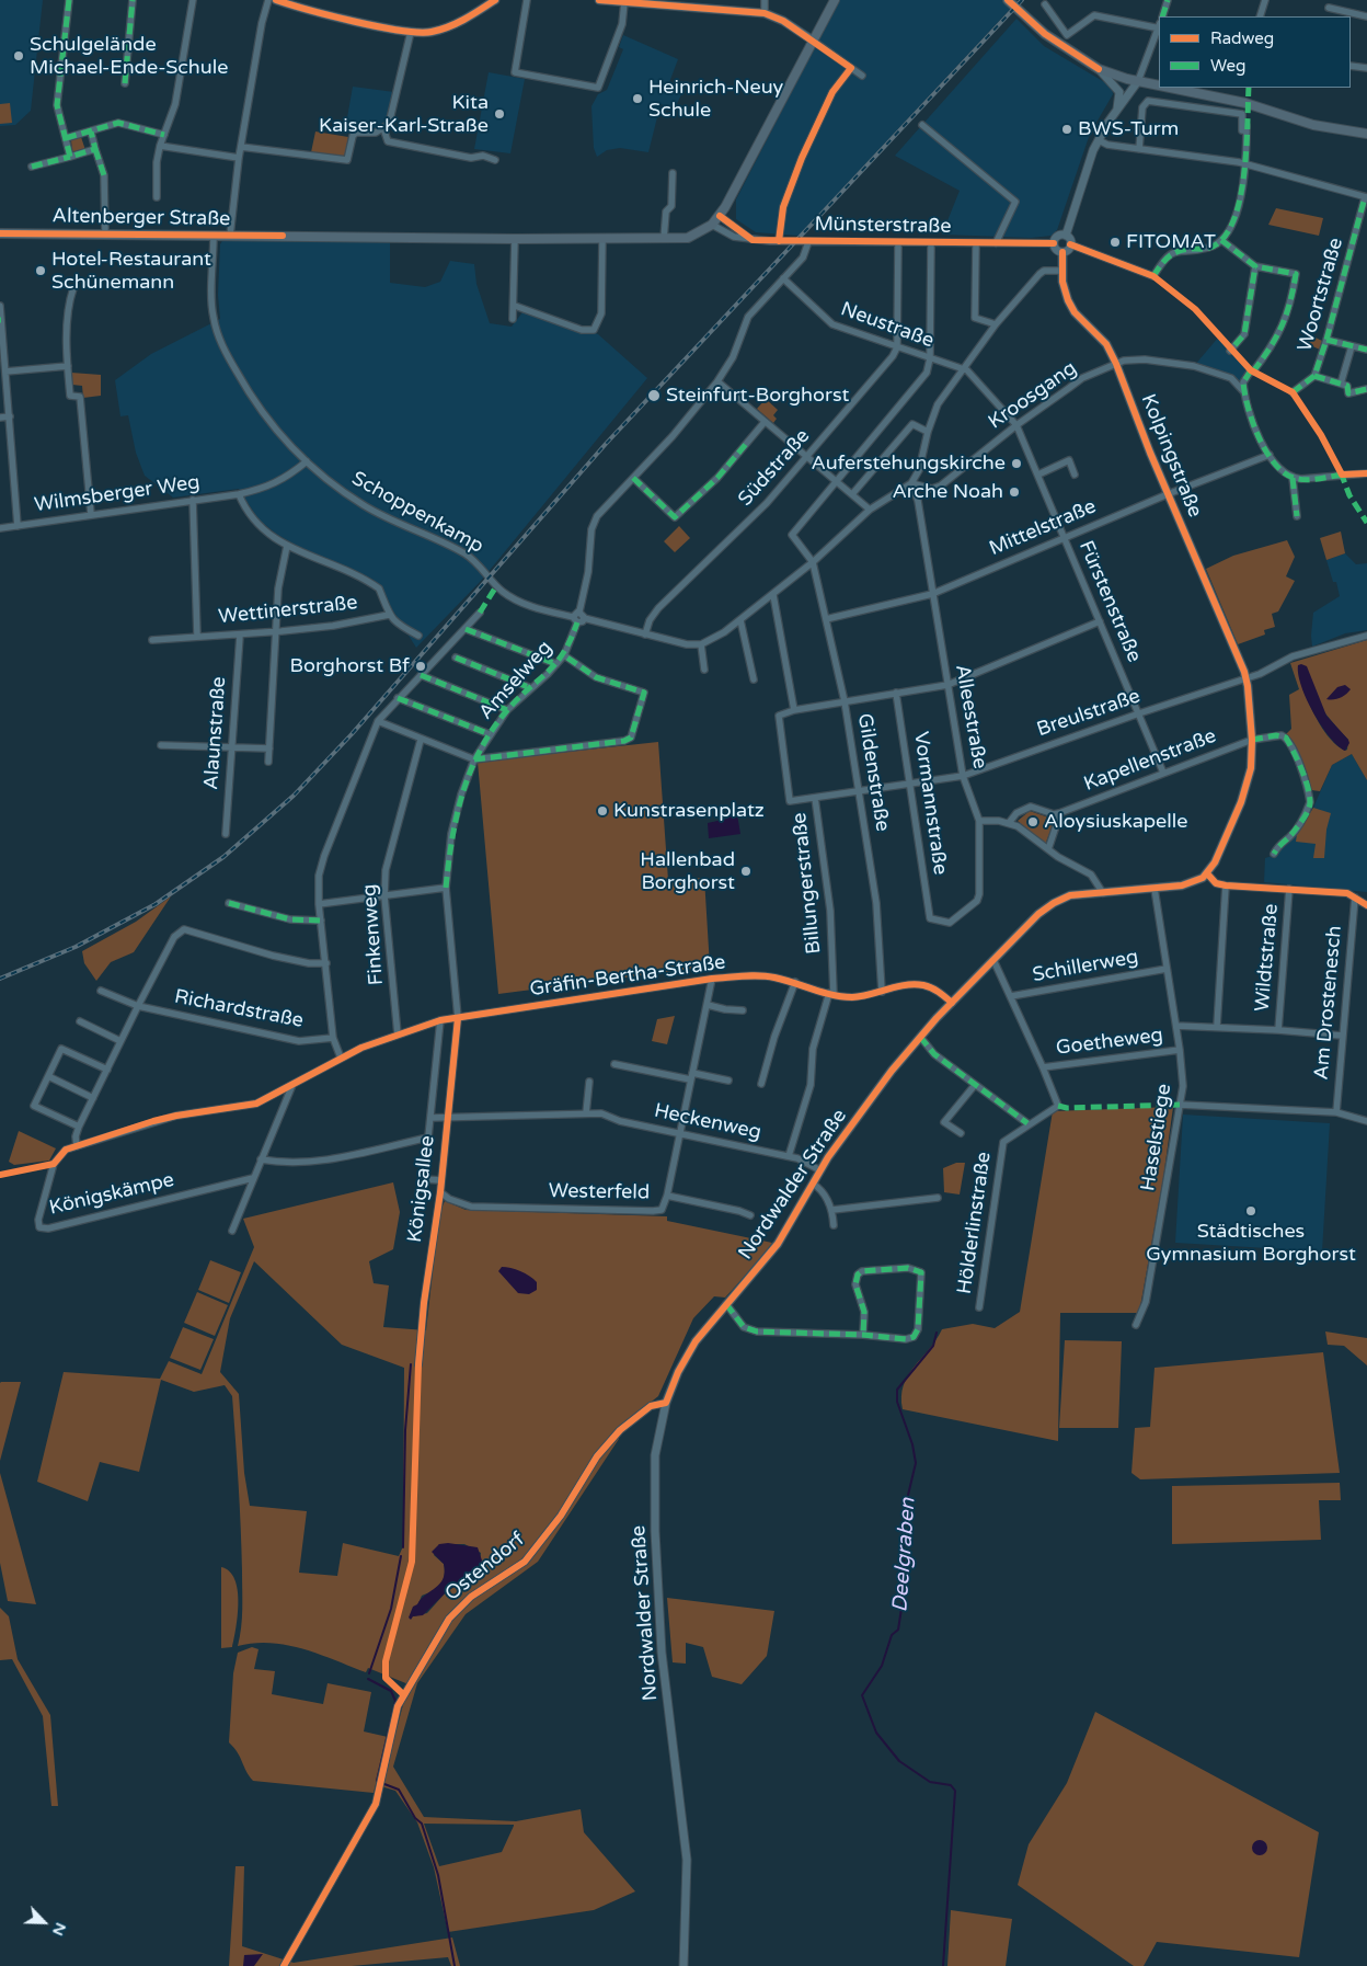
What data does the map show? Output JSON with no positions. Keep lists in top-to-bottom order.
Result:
{
  "streets": {
    "main road": ["Altenberger Straße"],
    "street": [
      "Münsterstraße",
      "Woortstraße",
      "Neustraße",
      "Kroosgang",
      "Kolpingstraße",
      "Südstraße",
      "Wilmsberger Weg",
      "Schoppenkamp",
      "Mittelstraße",
      "Fürstenstraße",
      "Wettinerstraße",
      "Amselweg",
      "Breulstraße",
      "Alleestraße",
      "Alaunstraße",
      "Kapellenstraße",
      "Gildenstraße",
      "Vormannstraße",
      "Billungerstraße",
      "Finkenweg",
      "Wildtstraße",
      "Schillerweg",
      "Gräfin-Bertha-Straße",
      "Am Drostenesch",
      "Richardstraße",
      "Goetheweg",
      "Heckenweg",
      "Haselstiege",
      "Nordwalder Straße",
      "Königsallee",
      "Westerfeld",
      "Königskämpe",
      "Hölderlinstraße",
      "Ostendorf"
    ]
  },
  "crossings": [
    ["Altenberger Straße", "Münsterstraße"],
    ["Altenberger Straße", "Schoppenkamp"],
    ["Münsterstraße", "Kolpingstraße"],
    ["Neustraße", "Südstraße"],
    ["Neustraße", "Fürstenstraße"],
    ["Kroosgang", "Kolpingstraße"],
    ["Kroosgang", "Fürstenstraße"],
    ["Kroosgang", "Alleestraße"],
    ["Kolpingstraße", "Mittelstraße"],
    ["Kolpingstraße", "Breulstraße"],
    ["Wilmsberger Weg", "Schoppenkamp"],
    ["Schoppenkamp", "Amselweg"],
    ["Mittelstraße", "Fürstenstraße"],
    ["Mittelstraße", "Alleestraße"],
    ["Mittelstraße", "Gildenstraße"],
    ["Fürstenstraße", "Breulstraße"],
    ["Fürstenstraße", "Kapellenstraße"],
    ["Wettinerstraße", "Alaunstraße"],
    ["Amselweg", "Gräfin-Bertha-Straße"],
    ["Amselweg", "Königsallee"],
    ["Breulstraße", "Alleestraße"],
    ["Breulstraße", "Gildenstraße"],
    ["Breulstraße", "Vormannstraße"],
    ["Breulstraße", "Billungerstraße"],
    ["Alleestraße", "Vormannstraße"],
    ["Gildenstraße", "Gräfin-Bertha-Straße"],
    ["Billungerstraße", "Gräfin-Bertha-Straße"],
    ["Billungerstraße", "Heckenweg"],
    ["Finkenweg", "Gräfin-Bertha-Straße"],
    ["Schillerweg", "Haselstiege"],
    ["Gräfin-Bertha-Straße", "Nordwalder Straße"],
    ["Gräfin-Bertha-Straße", "Königsallee"],
    ["Gräfin-Bertha-Straße", "Königskämpe"],
    ["Goetheweg", "Haselstiege"],
    ["Goetheweg", "Hölderlinstraße"],
    ["Heckenweg", "Nordwalder Straße"],
    ["Heckenweg", "Königsallee"],
    ["Haselstiege", "Nordwalder Straße"],
    ["Nordwalder Straße", "Ostendorf"],
    ["Königsallee", "Westerfeld"]
  ],
  "water": ["Deelgraben"],
  "places": [
    "Schulgelände Michael-Ende-Schule",
    "Heinrich-Neuy Schule",
    "Kita Kaiser-Karl-Straße",
    "BWS-Turm",
    "FITOMAT",
    "Hotel-Restaurant Schünemann",
    "Steinfurt-Borghorst",
    "Auferstehungskirche",
    "Arche Noah",
    "Borghorst Bf",
    "Kunstrasenplatz",
    "Aloysiuskapelle",
    "Hallenbad Borghorst",
    "Städtisches Gymnasium Borghorst"
  ],
  "legend": ["Radweg", "Weg"],
  "north": "bottom right"
}
